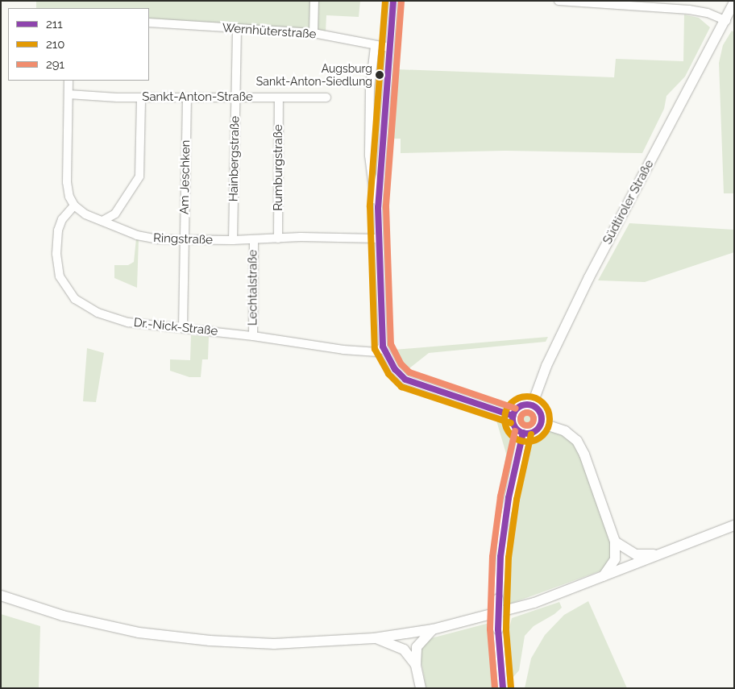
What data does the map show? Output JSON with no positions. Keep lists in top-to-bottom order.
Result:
{
  "streets": {
    "main road": ["Südtiroler Straße"],
    "street": [
      "Wernhüterstraße",
      "Sankt-Anton-Straße",
      "Hainbergstraße",
      "Rumburgstraße",
      "Am Jeschken",
      "Ringstraße",
      "Lechtalstraße",
      "Dr.-Nick-Straße"
    ]
  },
  "crossings": [
    ["Wernhüterstraße", "Hainbergstraße"],
    ["Sankt-Anton-Straße", "Hainbergstraße"],
    ["Sankt-Anton-Straße", "Rumburgstraße"],
    ["Sankt-Anton-Straße", "Am Jeschken"],
    ["Hainbergstraße", "Ringstraße"],
    ["Rumburgstraße", "Ringstraße"],
    ["Am Jeschken", "Ringstraße"],
    ["Am Jeschken", "Dr.-Nick-Straße"],
    ["Ringstraße", "Lechtalstraße"],
    ["Ringstraße", "Dr.-Nick-Straße"],
    ["Lechtalstraße", "Dr.-Nick-Straße"]
  ],
  "places": ["Augsburg Sankt-Anton-Siedlung"],
  "lines": ["transit line 211", "transit line 210", "transit line 291"],
  "legend": ["211", "210", "291"]
}
